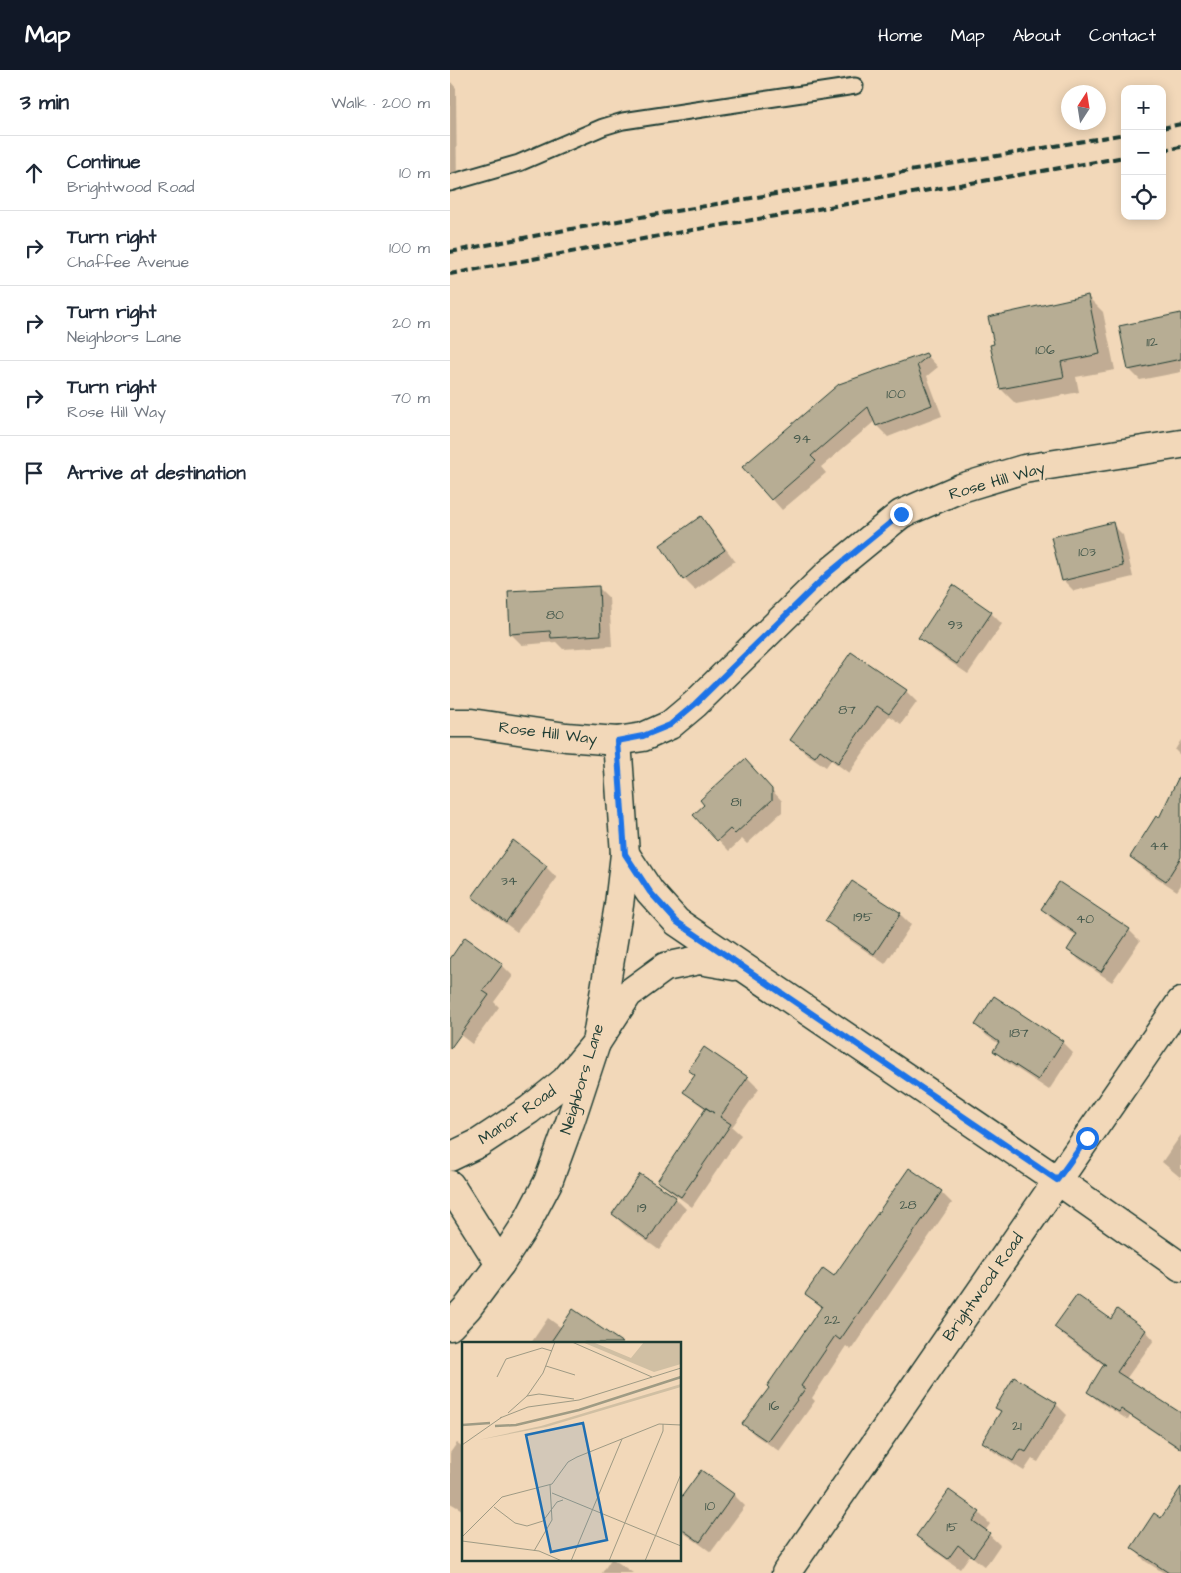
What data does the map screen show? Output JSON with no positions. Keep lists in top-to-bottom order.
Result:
{
  "streets": {
    "street": [
      "Rose Hill Way",
      "Neighbors Lane",
      "Manor Road",
      "Brightwood Road"
    ]
  },
  "crossings": [
    ["Rose Hill Way", "Neighbors Lane"],
    ["Neighbors Lane", "Manor Road"]
  ],
  "house_numbers": [
    "112",
    "106",
    "100",
    "94",
    "103",
    "80",
    "93",
    "87",
    "81",
    "44",
    "34",
    "195",
    "40",
    "187",
    "28",
    "19",
    "22",
    "16",
    "21",
    "10",
    "15"
  ],
  "north": "top",
  "page": {
    "header": "Map",
    "nav": [
      "Home",
      "Map",
      "About",
      "Contact"
    ],
    "heading": ["3 min", "Walk · 200 m"],
    "map_buttons": ["+", "−"],
    "list": [
      ["Continue", "Brightwood Road", "10 m"],
      ["Turn right", "Chaffee Avenue", "100 m"],
      ["Turn right", "Neighbors Lane", "20 m"],
      ["Turn right", "Rose Hill Way", "70 m"],
      "Arrive at destination"
    ]
  }
}
